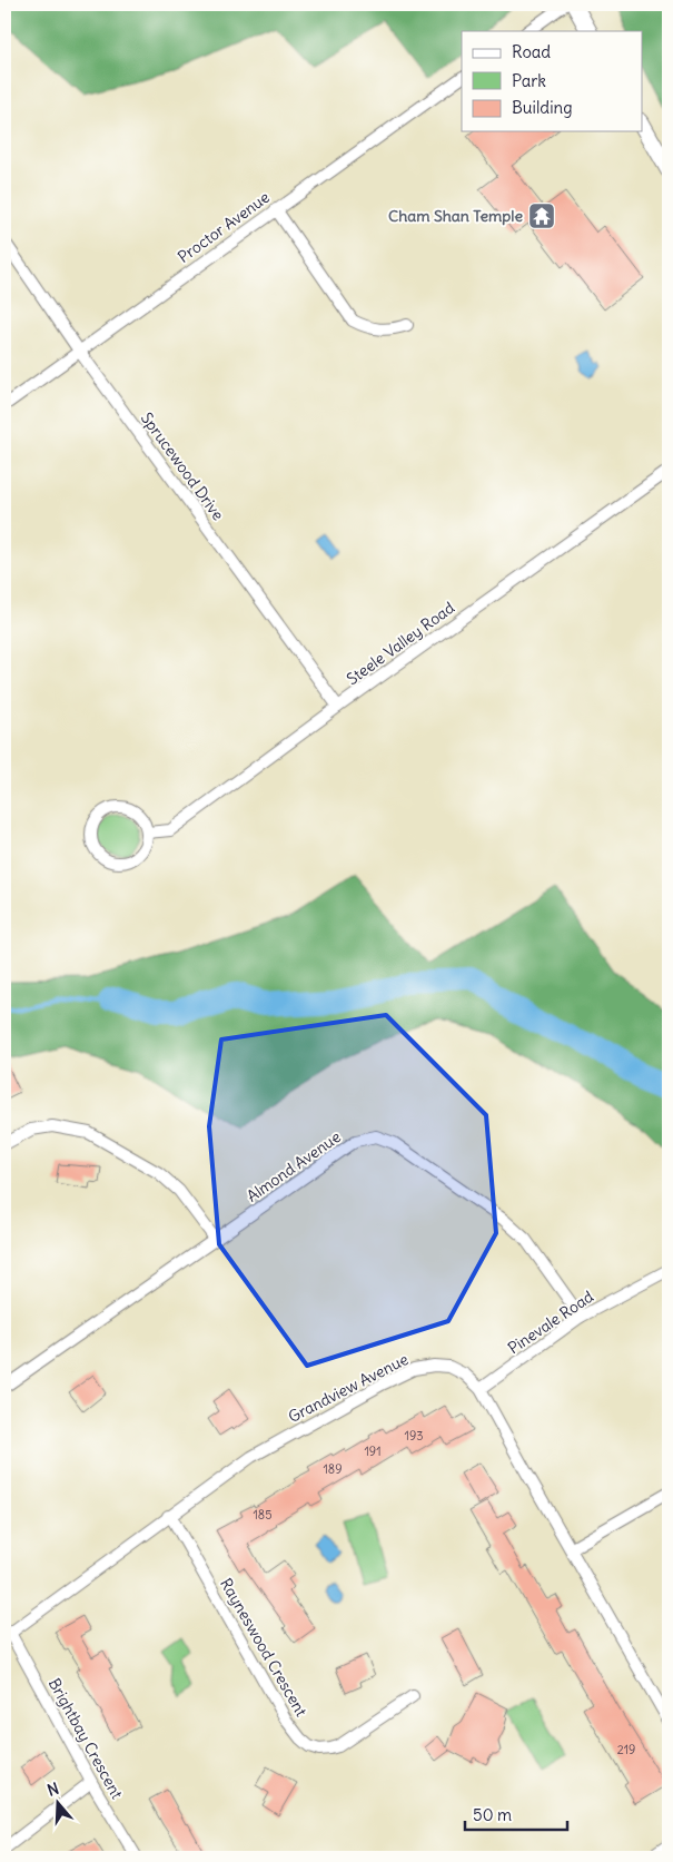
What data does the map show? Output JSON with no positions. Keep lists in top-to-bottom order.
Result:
{
  "streets": {
    "street": [
      "Proctor Avenue",
      "Sprucewood Drive",
      "Steele Valley Road",
      "Almond Avenue",
      "Pinevale Road",
      "Grandview Avenue",
      "Rayneswood Crescent",
      "Brightbay Crescent"
    ]
  },
  "crossings": [
    ["Proctor Avenue", "Sprucewood Drive"],
    ["Sprucewood Drive", "Steele Valley Road"],
    ["Almond Avenue", "Pinevale Road"],
    ["Pinevale Road", "Grandview Avenue"],
    ["Grandview Avenue", "Rayneswood Crescent"],
    ["Grandview Avenue", "Brightbay Crescent"]
  ],
  "places": {
    "temple": ["Cham Shan Temple"]
  },
  "house_numbers": [
    "193",
    "191",
    "189",
    "185",
    "219"
  ],
  "legend": ["Road", "Park", "Building"],
  "scale_bar": "50 m",
  "north": "top"
}
